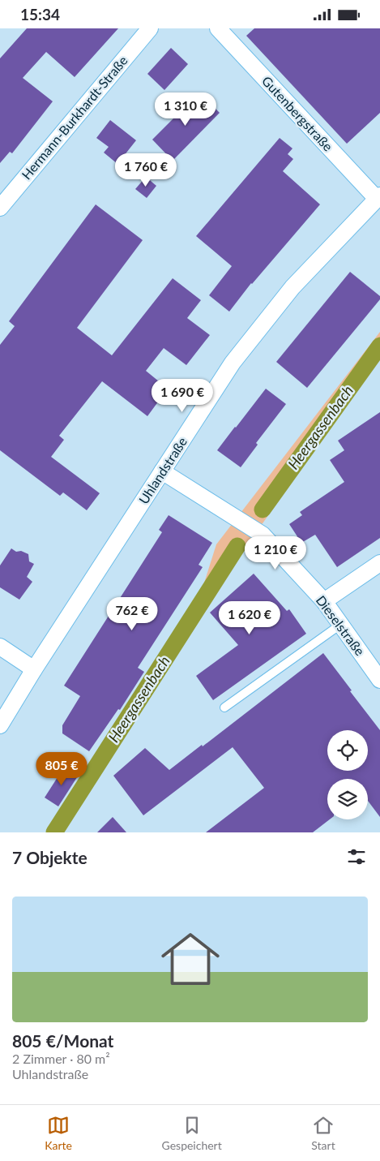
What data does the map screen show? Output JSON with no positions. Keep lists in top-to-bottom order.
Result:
{
  "streets": {
    "street": [
      "Gutenbergstraße",
      "Hermann-Burkhardt-Straße",
      "Uhlandstraße",
      "Dieselstraße"
    ]
  },
  "crossings": [
    ["Gutenbergstraße", "Uhlandstraße"],
    ["Uhlandstraße", "Dieselstraße"]
  ],
  "water": ["Heergassenbach"],
  "page": {
    "status": "15:34",
    "price": [
      "1 310 €",
      "1 760 €",
      "1 690 €",
      "1 210 €",
      "762 €",
      "1 620 €",
      "805 €"
    ],
    "heading": "7 Objekte",
    "list": [
      {
        "name": "805 €/Monat",
        "note": "2 Zimmer · 80 m² · Uhlandstraße"
      }
    ],
    "tabs": ["Karte", "Gespeichert", "Start"]
  }
}
